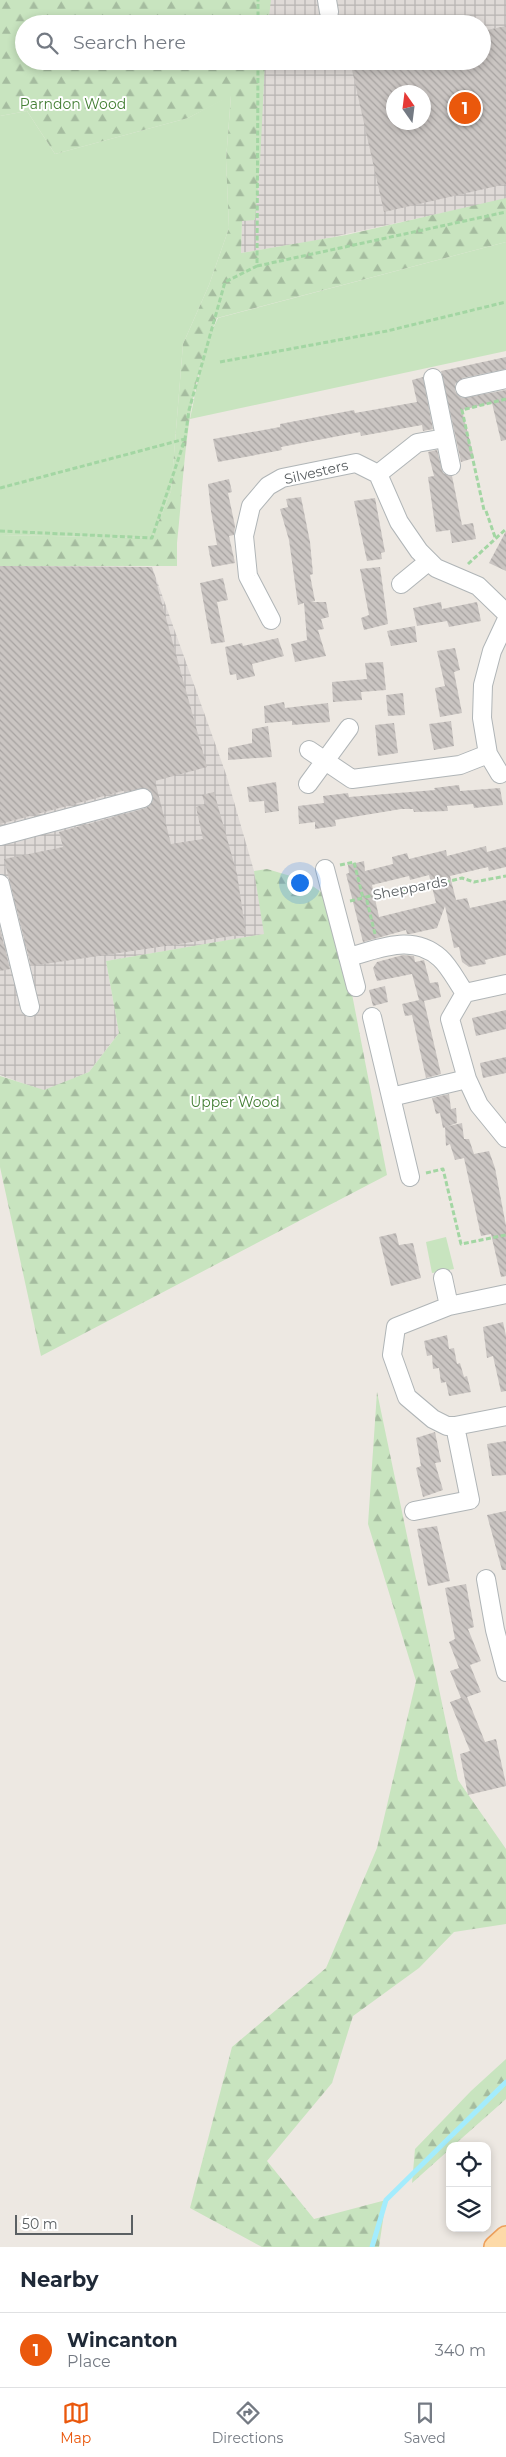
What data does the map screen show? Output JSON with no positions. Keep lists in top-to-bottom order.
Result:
{
  "streets": {
    "street": ["Silvesters"],
    "path": ["Sheppards"]
  },
  "parks": ["Parndon Wood", "Upper Wood"],
  "scale_bar": "50 m",
  "north": "top",
  "page": {
    "search": "Search here",
    "pins": "1",
    "scale": "50 m",
    "heading": "Nearby",
    "list": [
      {
        "mark": "1",
        "name": "Wincanton",
        "note": "Place",
        "value": "340 m"
      }
    ],
    "nav": ["Map", "Directions", "Saved"]
  }
}
